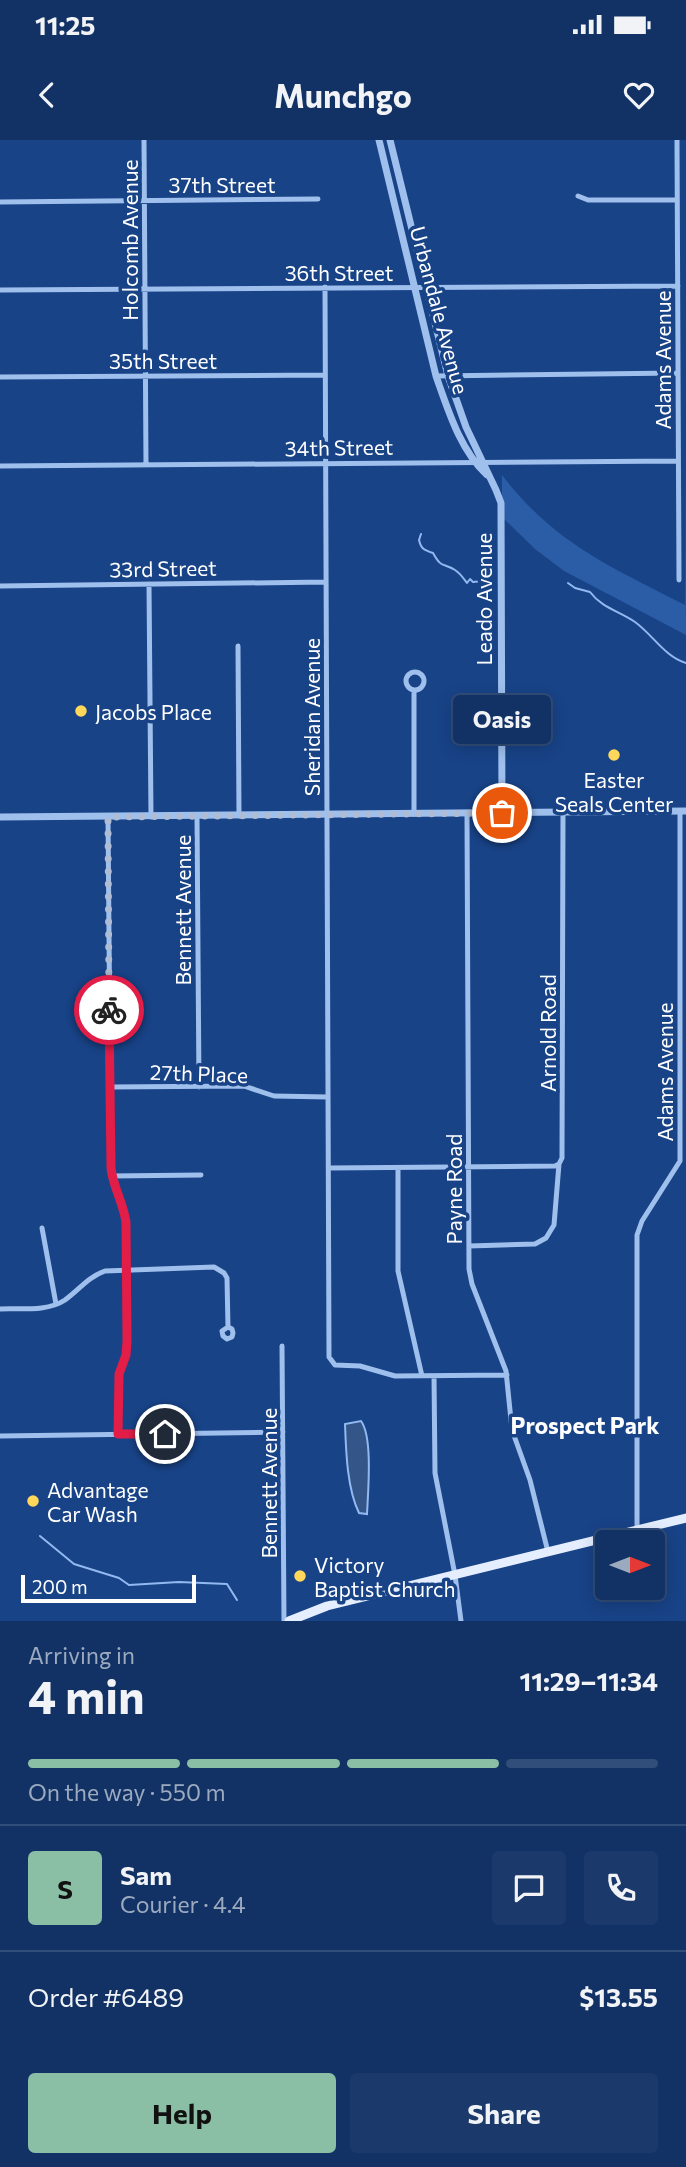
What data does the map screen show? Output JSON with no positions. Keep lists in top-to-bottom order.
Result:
{
  "streets": {
    "street": [
      "37th Street",
      "Holcomb Avenue",
      "36th Street",
      "Urbandale Avenue",
      "35th Street",
      "Adams Avenue",
      "34th Street",
      "33rd Street",
      "Leado Avenue",
      "Sheridan Avenue",
      "Bennett Avenue",
      "Arnold Road",
      "27th Place",
      "Payne Road"
    ]
  },
  "crossings": [
    ["37th Street", "Holcomb Avenue"],
    ["Holcomb Avenue", "36th Street"],
    ["Holcomb Avenue", "35th Street"],
    ["Holcomb Avenue", "34th Street"],
    ["36th Street", "Urbandale Avenue"],
    ["36th Street", "Adams Avenue"],
    ["36th Street", "Sheridan Avenue"],
    ["Urbandale Avenue", "34th Street"],
    ["Urbandale Avenue", "Leado Avenue"],
    ["35th Street", "Sheridan Avenue"],
    ["Adams Avenue", "34th Street"],
    ["34th Street", "Sheridan Avenue"],
    ["33rd Street", "Sheridan Avenue"],
    ["Sheridan Avenue", "27th Place"],
    ["Bennett Avenue", "27th Place"],
    ["Arnold Road", "Payne Road"]
  ],
  "districts": ["Prospect Park"],
  "places": [
    "Jacobs Place",
    "Easter Seals Center",
    "Oasis",
    "Advantage Car Wash",
    "Victory Baptist Church"
  ],
  "scale_bar": "200 m",
  "north": "right",
  "page": {
    "status": "11:25",
    "header": "Munchgo",
    "bubble": "Oasis",
    "scale": "200 m",
    "heading": ["4 min", "Arriving in", "11:29–11:34"],
    "panel": [
      "Sam",
      "Courier · 4.4",
      "Order #6489",
      "$13.55"
    ],
    "bar": "On the way · 550 m",
    "round": "S",
    "buttons": ["Help", "Share"]
  }
}
